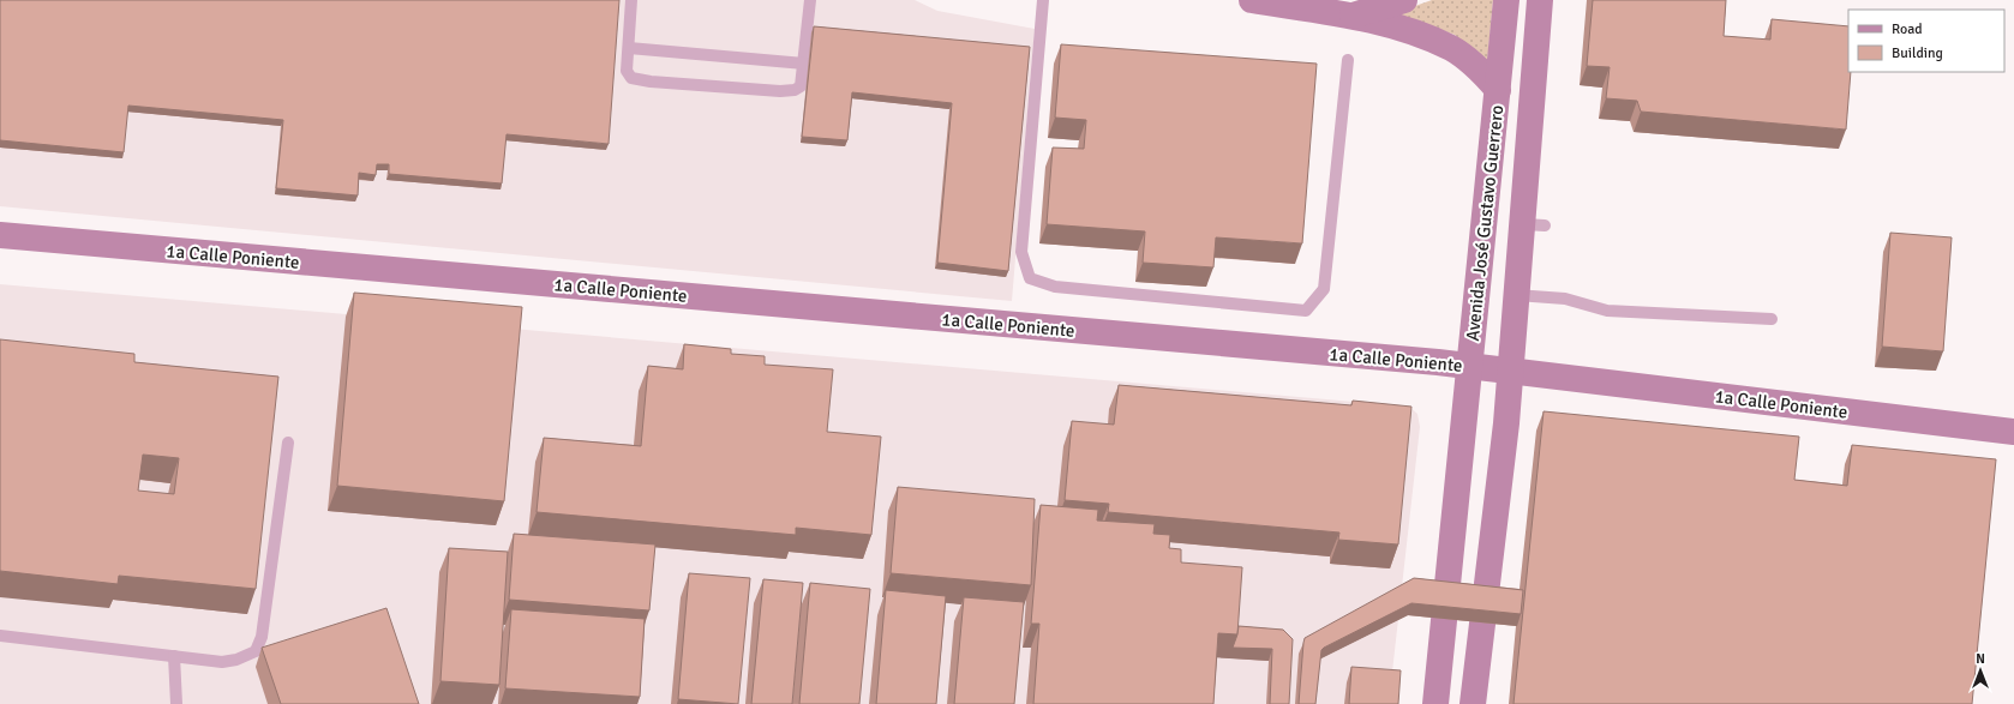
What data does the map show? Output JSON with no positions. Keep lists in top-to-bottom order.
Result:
{
  "streets": {
    "street": ["Avenida José Gustavo Guerrero", "1a Calle Poniente"]
  },
  "crossings": [
    ["Avenida José Gustavo Guerrero", "1a Calle Poniente"]
  ],
  "legend": ["Road", "Building"],
  "north": "top"
}
